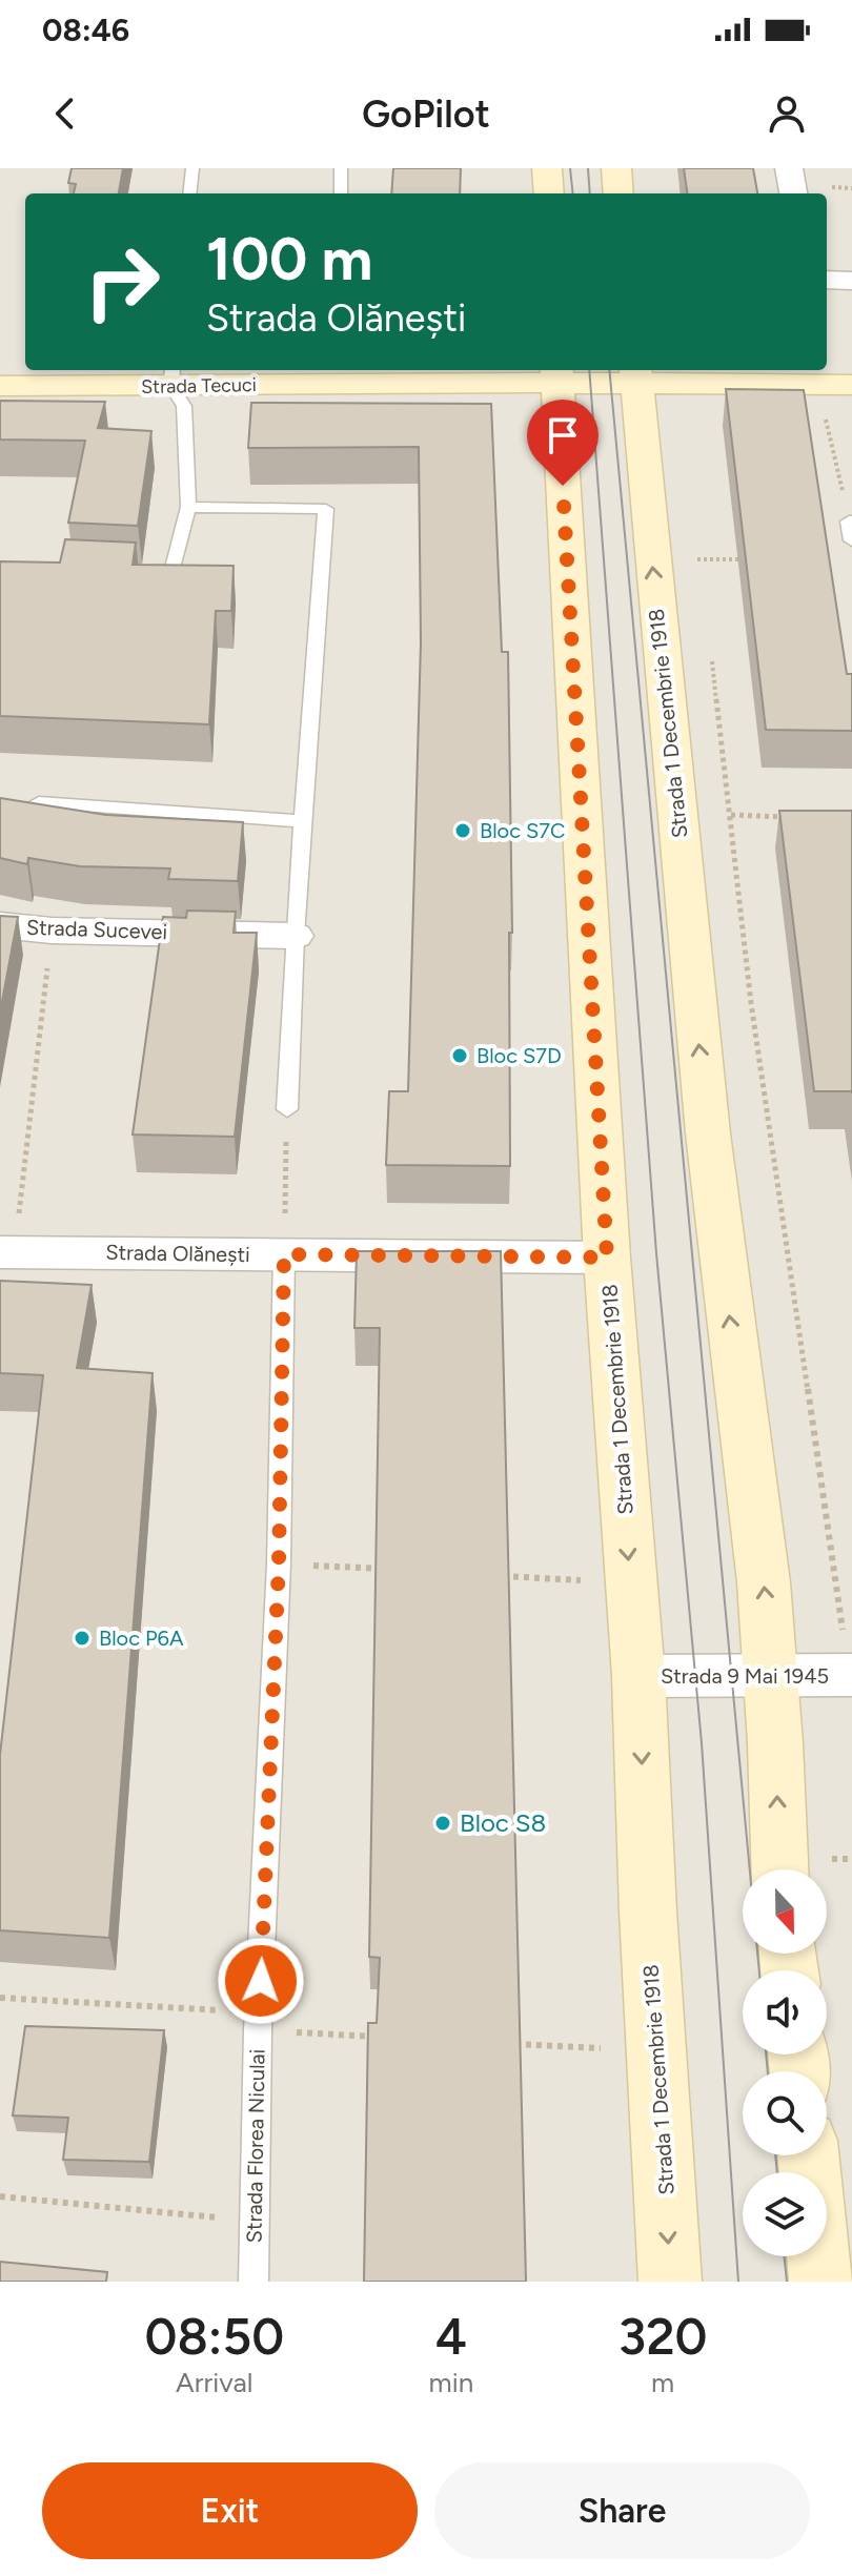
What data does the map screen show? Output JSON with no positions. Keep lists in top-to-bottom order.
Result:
{
  "streets": {
    "main road": ["Strada Tecuci", "Strada 1 Decembrie 1918"],
    "street": ["Strada Sucevei", "Strada Olănești", "Strada 9 Mai 1945"],
    "lane": ["Strada Florea Niculai"]
  },
  "crossings": [
    ["Strada Tecuci", "Strada 1 Decembrie 1918"],
    ["Strada 1 Decembrie 1918", "Strada Olănești"],
    ["Strada 1 Decembrie 1918", "Strada 9 Mai 1945"],
    ["Strada Olănești", "Strada Florea Niculai"]
  ],
  "places": [
    "Bloc S7C",
    "Bloc S7D",
    "Bloc P6A",
    "Bloc S8"
  ],
  "north": "bottom",
  "page": {
    "status": "08:46",
    "header": "GoPilot",
    "turn": ["100 m", "Strada Olănești"],
    "eta": [
      "08:50",
      "Arrival",
      "4",
      "min",
      "320",
      "m"
    ],
    "buttons": ["Exit", "Share"]
  }
}
